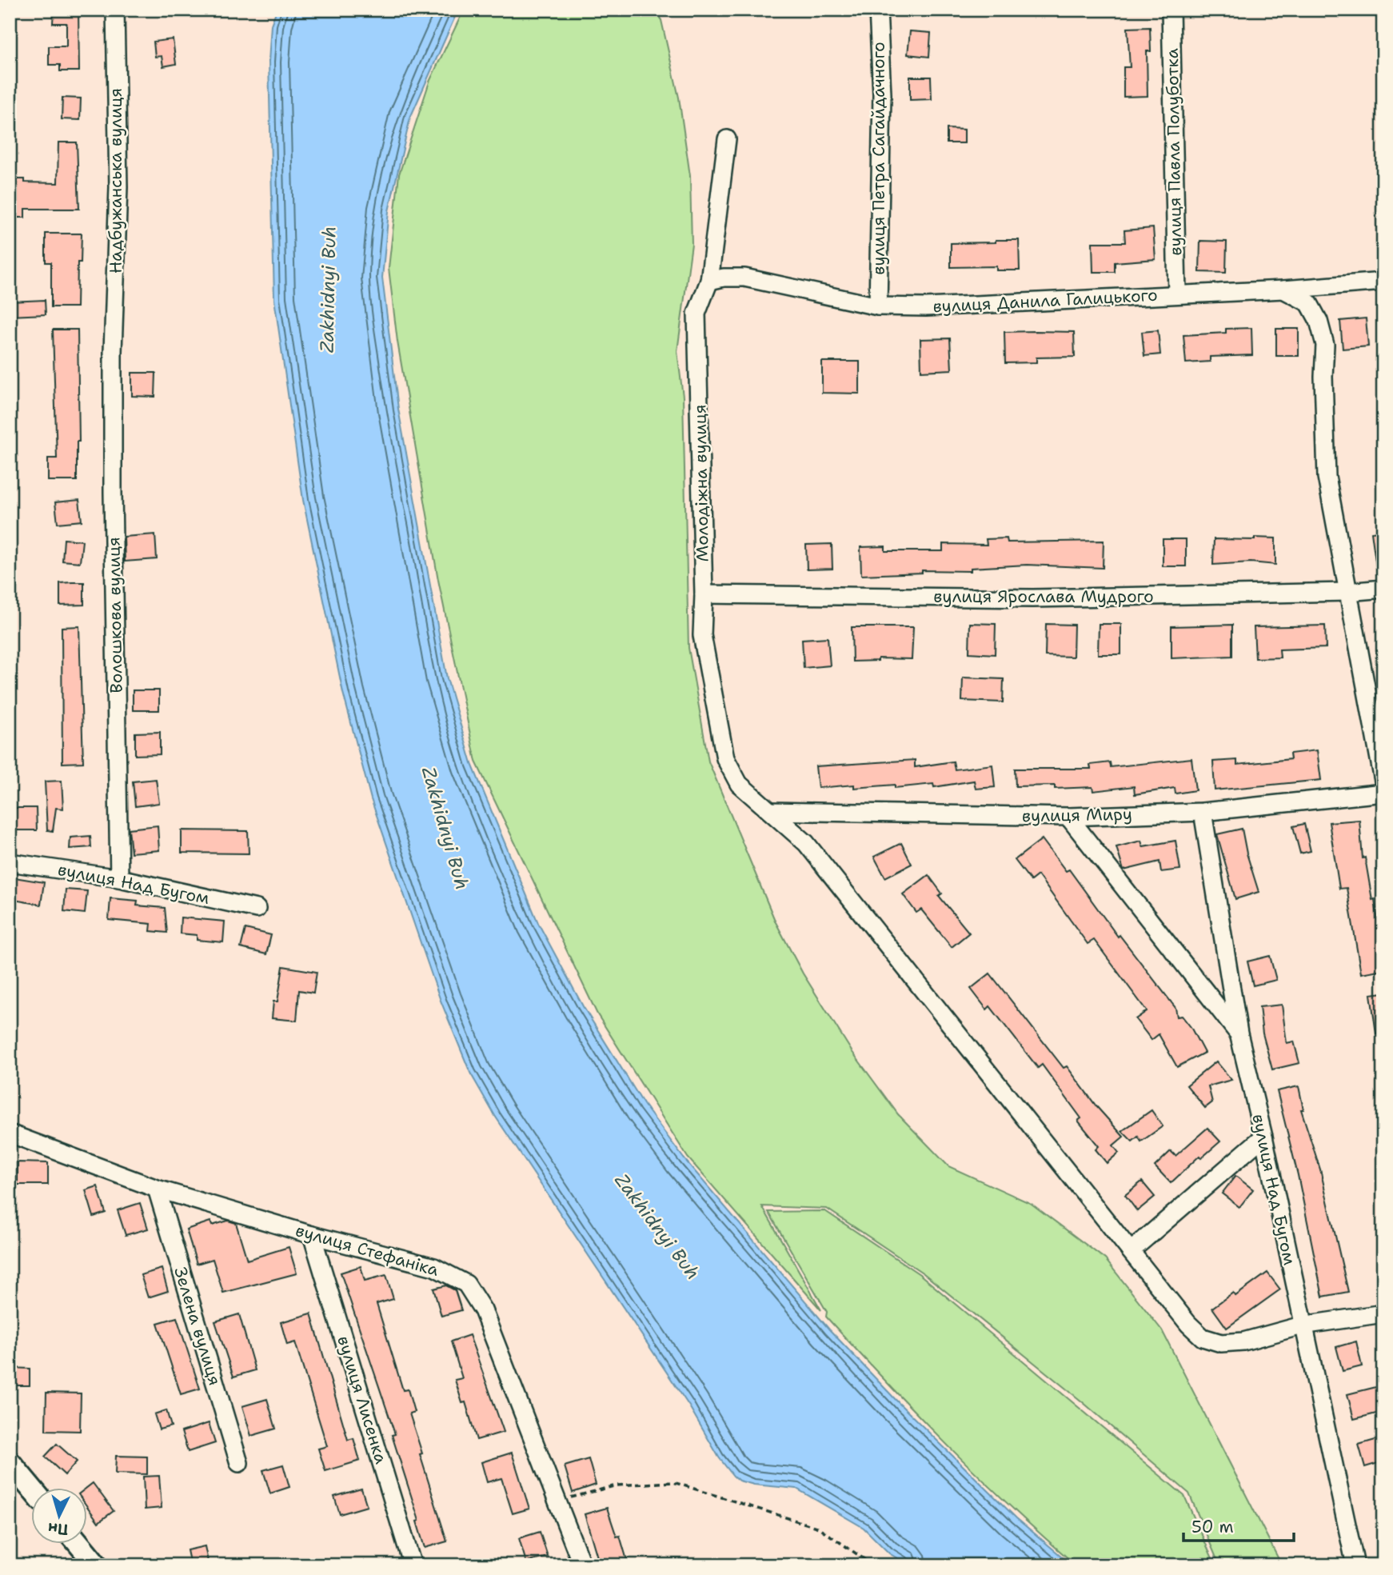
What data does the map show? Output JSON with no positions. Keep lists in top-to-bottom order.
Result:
{
  "streets": {
    "street": [
      "вулиця Павла Полуботка",
      "вулиця Петра Сагайдачного",
      "Надбужанська вулиця",
      "вулиця Данила Галицького",
      "Молодіжна вулиця",
      "вулиця Ярослава Мудрого",
      "Волошкова вулиця",
      "вулиця Миру",
      "вулиця Над Бугом",
      "вулиця Стефаніка",
      "Зелена вулиця",
      "вулиця Лисенка"
    ]
  },
  "crossings": [
    ["вулиця Павла Полуботка", "вулиця Данила Галицького"],
    ["вулиця Петра Сагайдачного", "вулиця Данила Галицького"],
    ["Надбужанська вулиця", "Волошкова вулиця"],
    ["вулиця Данила Галицького", "Молодіжна вулиця"],
    ["Молодіжна вулиця", "вулиця Ярослава Мудрого"],
    ["Молодіжна вулиця", "вулиця Миру"],
    ["Молодіжна вулиця", "вулиця Над Бугом"],
    ["Волошкова вулиця", "вулиця Над Бугом"],
    ["вулиця Миру", "вулиця Над Бугом"],
    ["вулиця Стефаніка", "Зелена вулиця"],
    ["вулиця Стефаніка", "вулиця Лисенка"]
  ],
  "water": ["Zakhidnyi Buh"],
  "scale_bar": "50 m",
  "north": "bottom"
}
